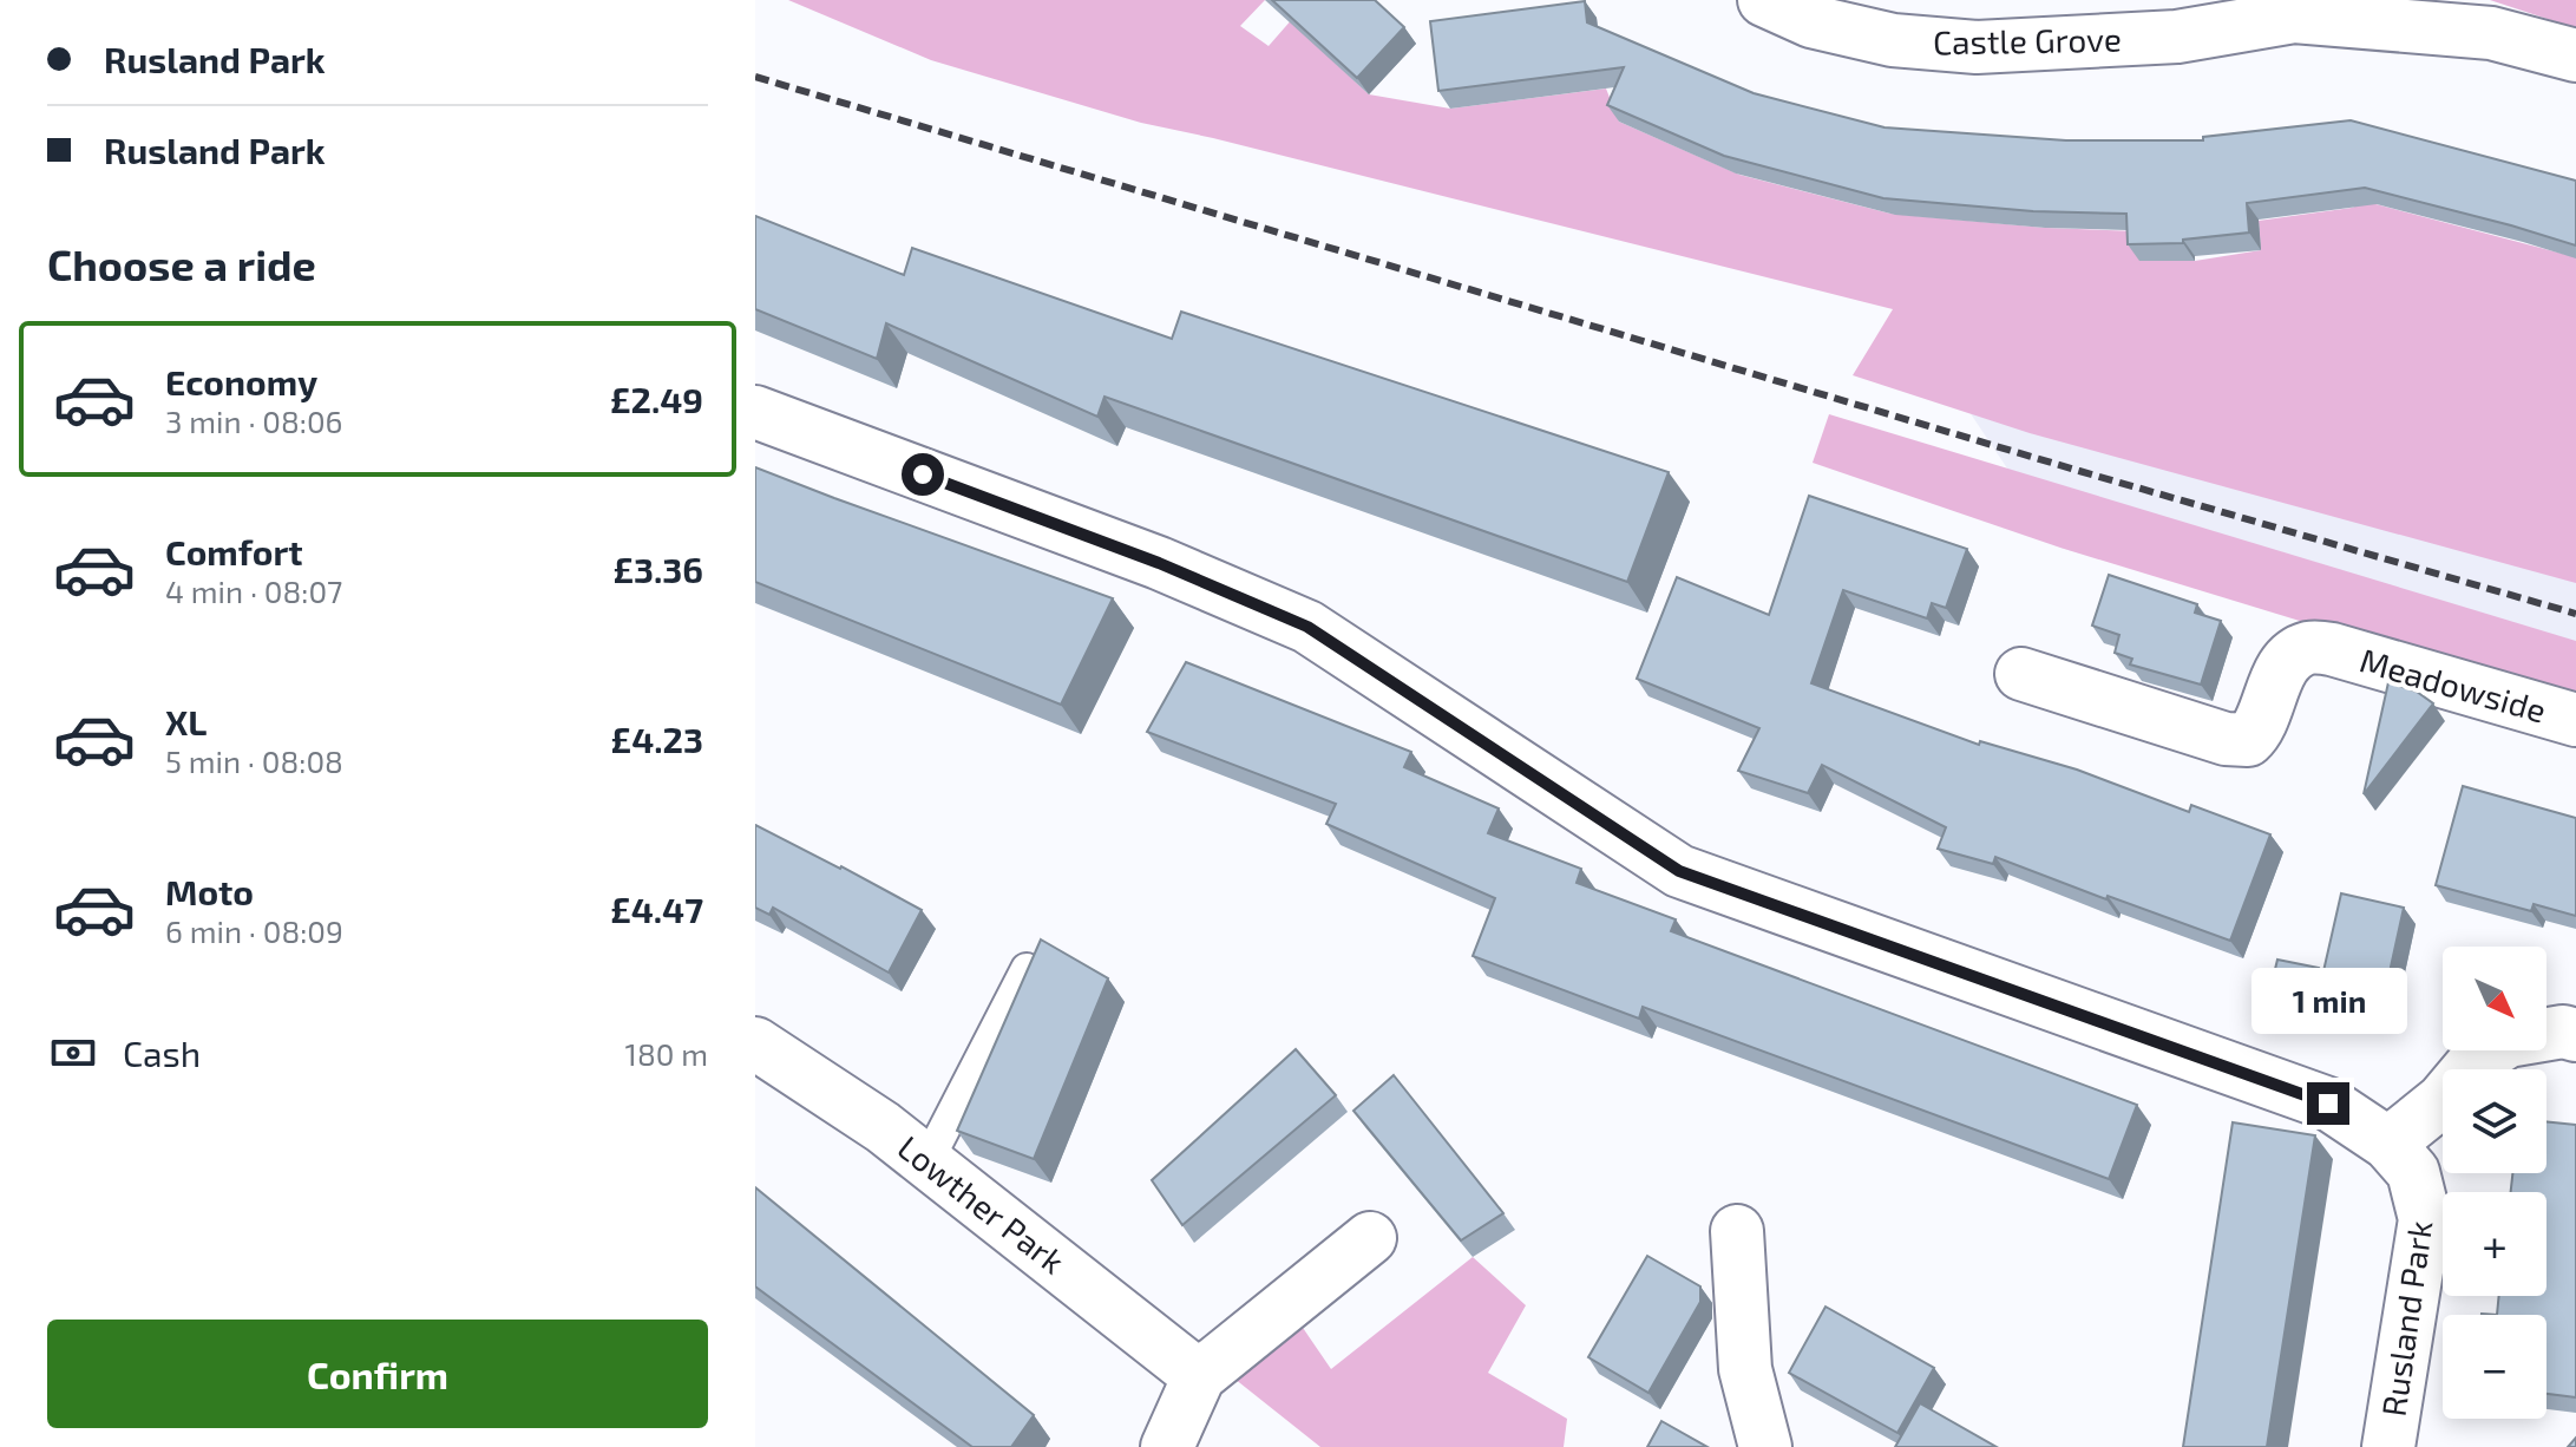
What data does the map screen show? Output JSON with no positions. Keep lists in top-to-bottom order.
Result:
{
  "streets": {
    "street": [
      "Castle Grove",
      "Meadowside",
      "Lowther Park",
      "Rusland Park"
    ]
  },
  "north": "bottom right",
  "page": {
    "banner": ["Rusland Park", "Rusland Park"],
    "heading": "Choose a ride",
    "list": [
      {
        "name": "Economy",
        "note": "3 min · 08:06",
        "value": "£2.49"
      },
      {
        "name": "Comfort",
        "note": "4 min · 08:07",
        "value": "£3.36"
      },
      {
        "name": "XL",
        "note": "5 min · 08:08",
        "value": "£4.23"
      },
      {
        "name": "Moto",
        "note": "6 min · 08:09",
        "value": "£4.47"
      }
    ],
    "map_buttons": ["+", "−"],
    "bubble": "1 min",
    "pay": ["Cash", "180 m"],
    "buttons": "Confirm"
  }
}
